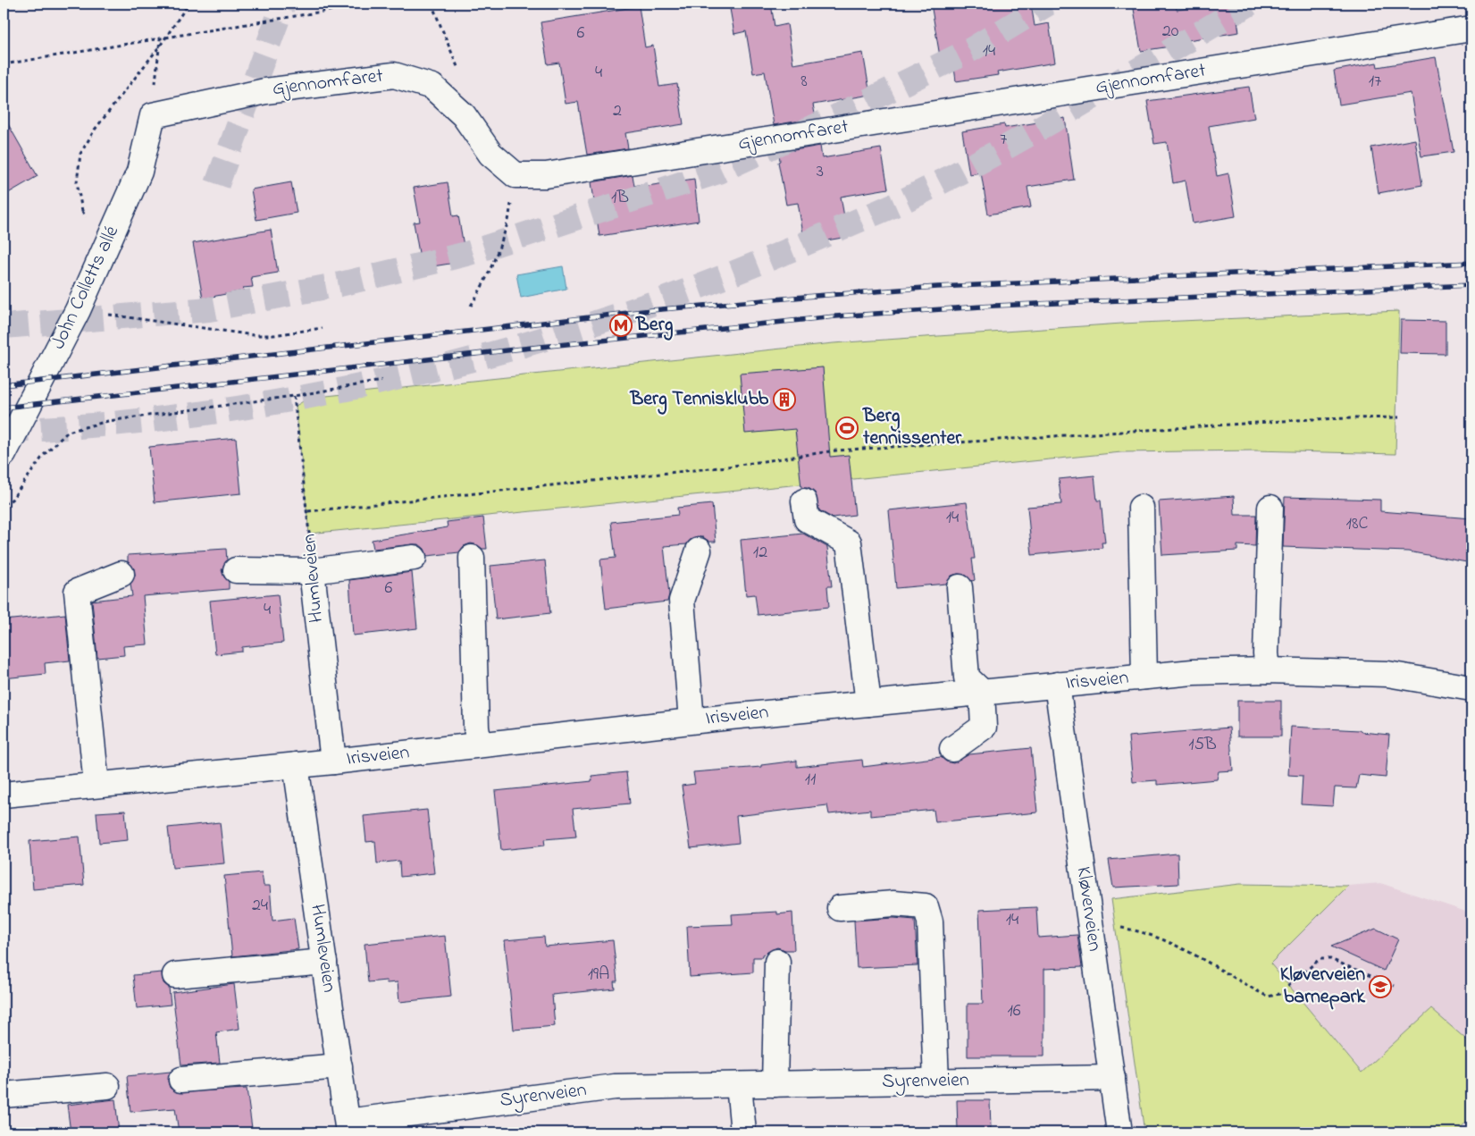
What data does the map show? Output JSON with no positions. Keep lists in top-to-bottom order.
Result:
{
  "streets": {
    "street": [
      "Gjennomfaret",
      "John Colletts allé",
      "Humleveien",
      "Irisveien",
      "Kløverveien",
      "Syrenveien"
    ]
  },
  "crossings": [
    ["Gjennomfaret", "John Colletts allé"],
    ["Humleveien", "Irisveien"],
    ["Humleveien", "Syrenveien"],
    ["Irisveien", "Kløverveien"],
    ["Kløverveien", "Syrenveien"]
  ],
  "places": {
    "metro station": ["Berg"],
    "building": ["Berg Tennisklubb"],
    "sports": ["Berg tennissenter"],
    "school or university": ["Kløverveien barnepark"]
  },
  "house_numbers": [
    "20",
    "6",
    "14",
    "4",
    "8",
    "17",
    "2",
    "7",
    "3",
    "1B",
    "14",
    "18C",
    "12",
    "6",
    "4",
    "15B",
    "11",
    "24",
    "14",
    "19A",
    "16"
  ]
}
